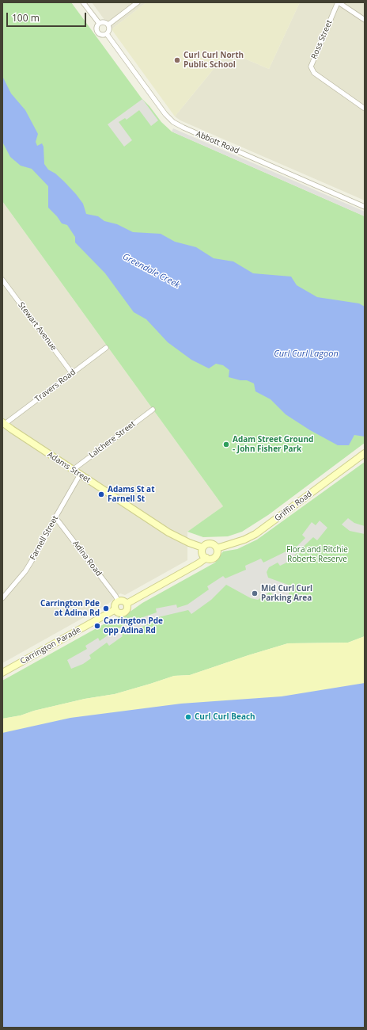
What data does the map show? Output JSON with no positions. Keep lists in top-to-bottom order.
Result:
{
  "streets": {
    "main road": ["Adams Street", "Griffin Road", "Carrington Parade"],
    "street": [
      "Ross Street",
      "Abbott Road",
      "Stewart Avenue",
      "Travers Road",
      "Lalchere Street",
      "Farnell Street",
      "Adina Road"
    ]
  },
  "crossings": [
    ["Stewart Avenue", "Travers Road"],
    ["Travers Road", "Adams Street"],
    ["Lalchere Street", "Adams Street"],
    ["Adams Street", "Griffin Road"],
    ["Adams Street", "Farnell Street"],
    ["Farnell Street", "Adina Road"],
    ["Adina Road", "Carrington Parade"]
  ],
  "water": ["Greendale Creek", "Curl Curl Lagoon"],
  "parks": ["Flora and Ritchie Roberts Reserve"],
  "places": [
    "Curl Curl North Public School",
    "Adam Street Ground - John Fisher Park",
    "Adams St at Farnell St",
    "Mid Curl Curl Parking Area",
    "Carrington Pde at Adina Rd",
    "Carrington Pde opp Adina Rd",
    "Curl Curl Beach"
  ],
  "scale_bar": "100 m"
}
